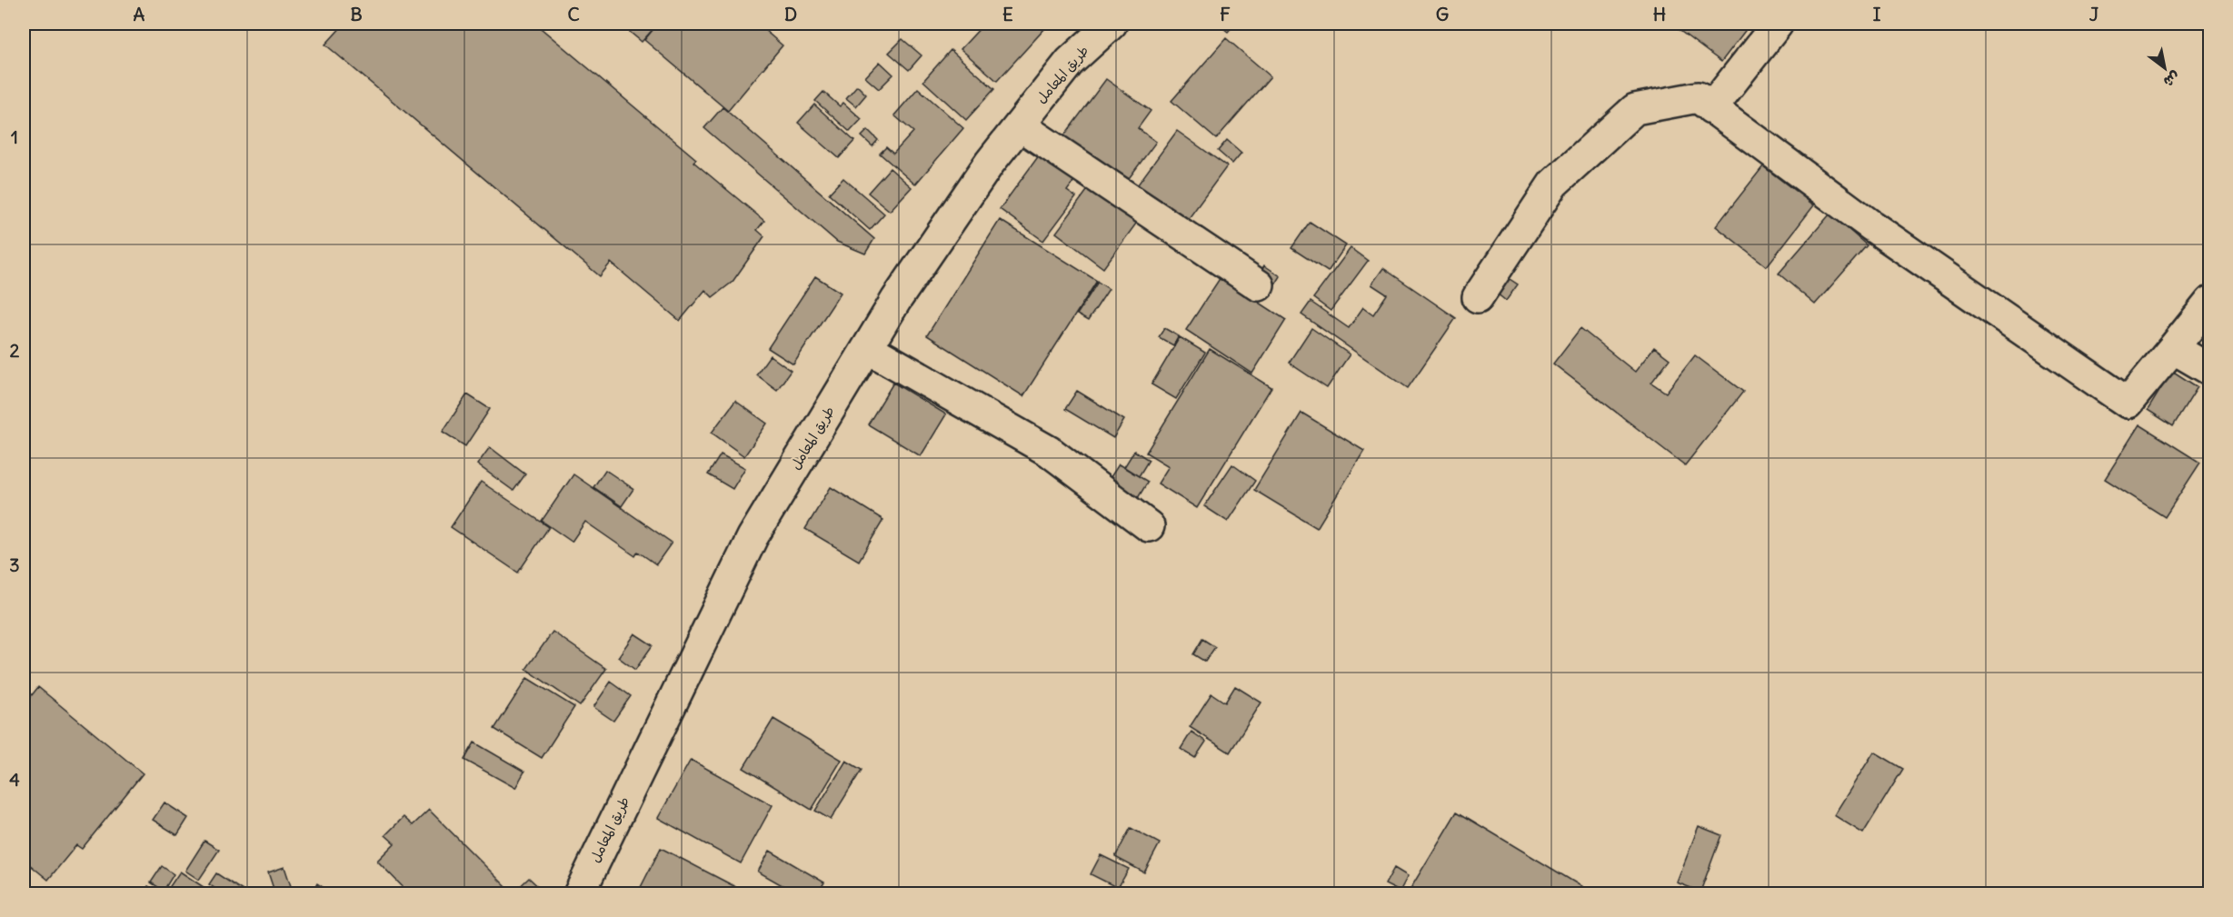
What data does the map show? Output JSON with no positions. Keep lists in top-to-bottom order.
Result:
{
  "streets": {
    "street": ["طريق المعامل"]
  },
  "north": "bottom right",
  "grid": {
    "columns": [
      "A",
      "B",
      "C",
      "D",
      "E",
      "F",
      "G",
      "H",
      "I",
      "J"
    ],
    "rows": [
      "1",
      "2",
      "3",
      "4"
    ]
  }
}
